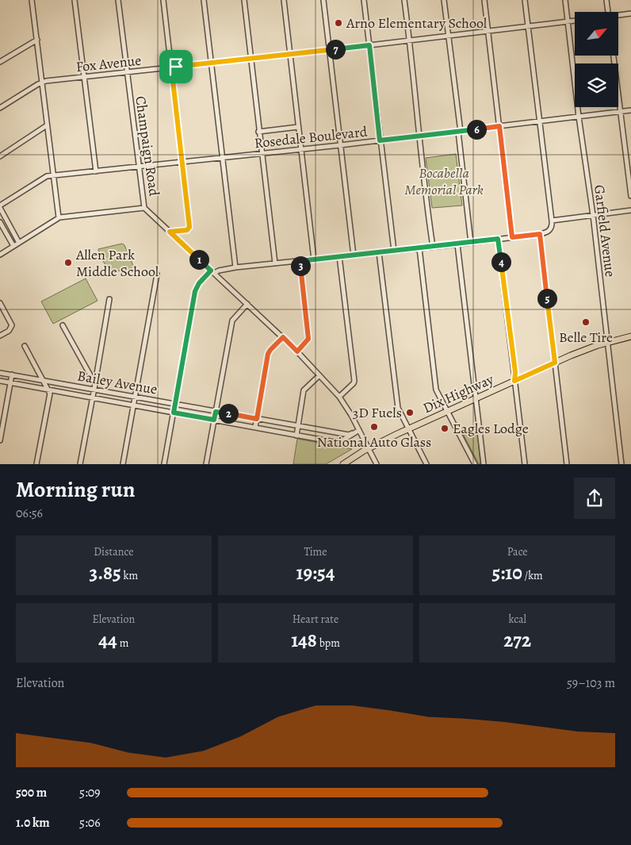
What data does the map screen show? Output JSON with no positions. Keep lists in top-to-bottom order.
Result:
{
  "streets": {
    "main road": ["Dix Highway"],
    "street": [
      "Fox Avenue",
      "Rosedale Boulevard",
      "Champaign Road",
      "Garfield Avenue",
      "Bailey Avenue"
    ]
  },
  "crossings": [
    ["Fox Avenue", "Champaign Road"],
    ["Fox Avenue", "Garfield Avenue"],
    ["Rosedale Boulevard", "Champaign Road"],
    ["Rosedale Boulevard", "Garfield Avenue"],
    ["Champaign Road", "Bailey Avenue"],
    ["Champaign Road", "Dix Highway"],
    ["Garfield Avenue", "Dix Highway"]
  ],
  "parks": ["Bocabella Memorial Park"],
  "places": [
    "Arno Elementary School",
    "Allen Park Middle School",
    "Belle Tire",
    "3D Fuels",
    "National Auto Glass",
    "Eagles Lodge"
  ],
  "north": "top right",
  "page": {
    "pins": [
      "7",
      "6",
      "1",
      "4",
      "3",
      "5",
      "2"
    ],
    "heading": ["Morning run", "06:56"],
    "stats": [
      ["Distance", "3.85 km"],
      ["Time", "19:54"],
      ["Pace", "5:10 /km"],
      ["Elevation", "44 m"],
      ["Heart rate", "148 bpm"],
      ["kcal", "272"]
    ],
    "chart": ["Elevation", "59–103 m"],
    "list": [
      {
        "name": "500 m",
        "note": "5:09"
      },
      {
        "name": "1.0 km",
        "note": "5:06"
      }
    ]
  }
}
